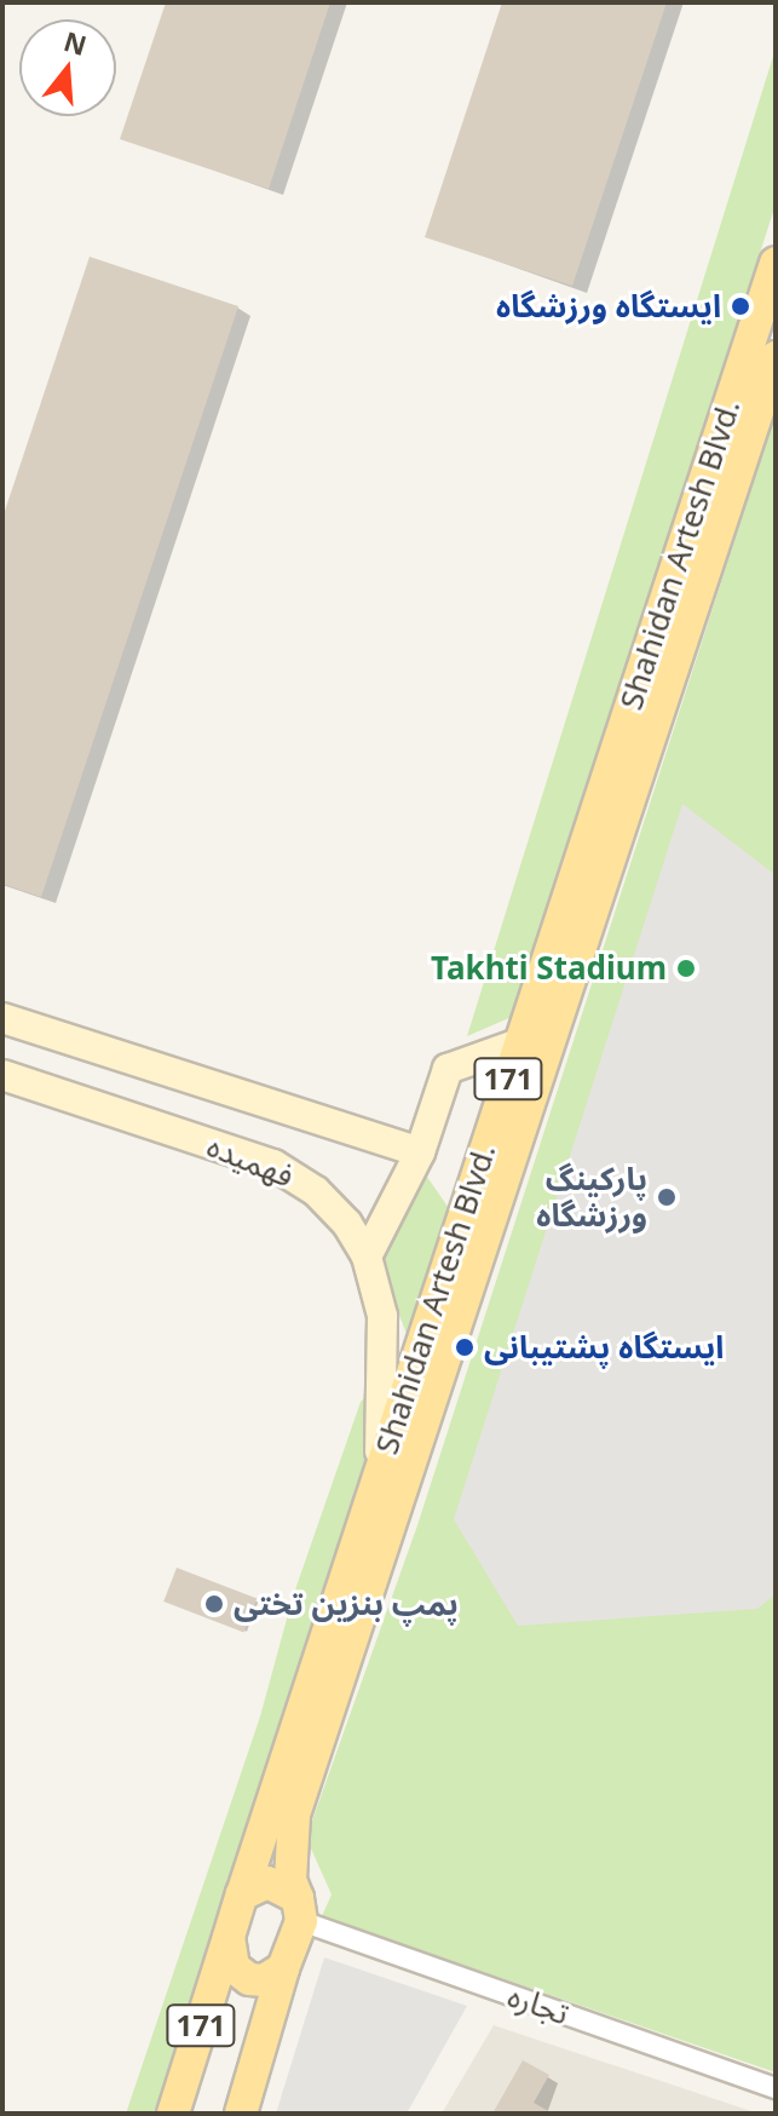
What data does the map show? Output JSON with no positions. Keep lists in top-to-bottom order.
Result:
{
  "streets": {
    "main road": ["Shahidan Artesh Blvd.", "171", "فهمیده"],
    "street": ["تجاره"]
  },
  "crossings": [
    ["Shahidan Artesh Blvd.", "171"],
    ["Shahidan Artesh Blvd.", "فهمیده"],
    ["Shahidan Artesh Blvd.", "تجاره"],
    ["171", "تجاره"]
  ],
  "places": [
    "ایستگاه ورزشگاه",
    "Takhti Stadium",
    "پارکینگ ورزشگاه",
    "ایستگاه پشتیبانی",
    "پمپ بنزین تختی"
  ],
  "north": "top"
}
